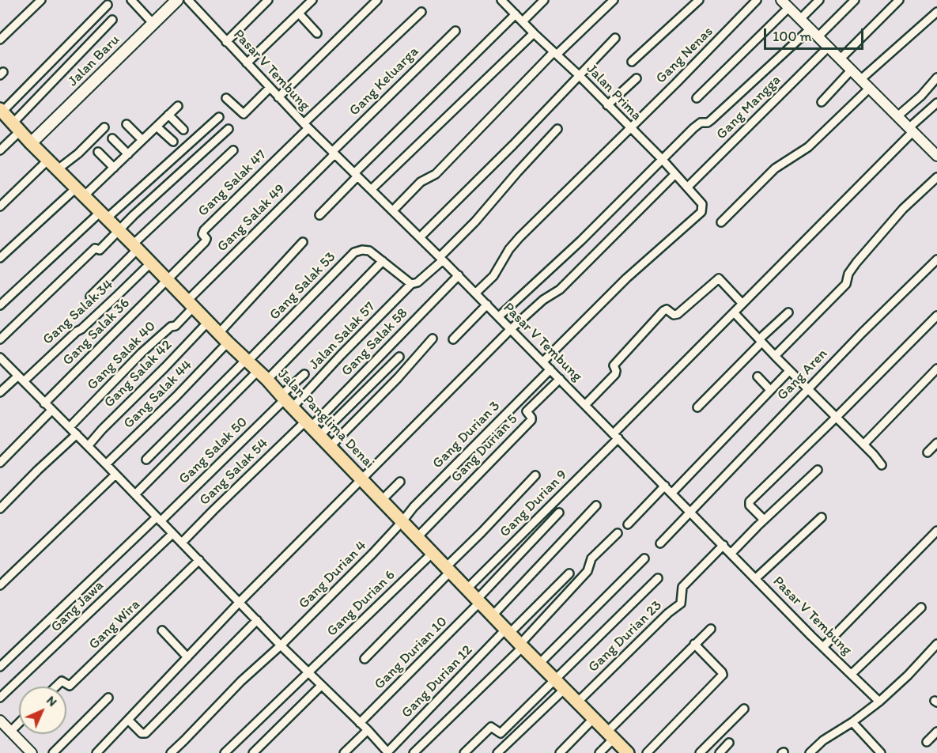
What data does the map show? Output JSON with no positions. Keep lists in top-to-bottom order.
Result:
{
  "streets": {
    "main road": ["Jalan Baru", "Jalan Panglima Denai"],
    "street": [
      "Gang Nenas",
      "Pasar V Tembung",
      "Gang Keluarga",
      "Jalan Prima",
      "Gang Mangga",
      "Gang Salak 47",
      "Gang Salak 49",
      "Gang Salak 53",
      "Gang Salak 34",
      "Gang Salak 36",
      "Jalan Salak 57",
      "Gang Salak 58",
      "Gang Salak 40",
      "Gang Salak 42",
      "Gang Aren",
      "Gang Salak 44",
      "Gang Durian 3",
      "Gang Durian 5",
      "Gang Salak 50",
      "Gang Salak 54",
      "Gang Durian 9",
      "Gang Durian 4",
      "Gang Durian 6",
      "Gang Jawa",
      "Gang Wira",
      "Gang Durian 23",
      "Gang Durian 10",
      "Gang Durian 12"
    ]
  },
  "crossings": [
    ["Gang Nenas", "Pasar V Tembung"],
    ["Gang Nenas", "Jalan Prima"],
    ["Jalan Baru", "Jalan Panglima Denai"],
    ["Pasar V Tembung", "Gang Keluarga"],
    ["Pasar V Tembung", "Jalan Prima"],
    ["Pasar V Tembung", "Gang Salak 47"],
    ["Pasar V Tembung", "Gang Salak 49"],
    ["Pasar V Tembung", "Jalan Salak 57"],
    ["Pasar V Tembung", "Gang Salak 58"],
    ["Pasar V Tembung", "Gang Aren"],
    ["Pasar V Tembung", "Gang Durian 3"],
    ["Pasar V Tembung", "Gang Durian 5"],
    ["Pasar V Tembung", "Gang Durian 9"],
    ["Pasar V Tembung", "Gang Durian 23"],
    ["Gang Keluarga", "Gang Salak 49"],
    ["Jalan Prima", "Gang Mangga"],
    ["Gang Salak 47", "Gang Salak 36"],
    ["Gang Salak 47", "Jalan Panglima Denai"],
    ["Gang Salak 49", "Gang Salak 40"],
    ["Gang Salak 49", "Jalan Panglima Denai"],
    ["Gang Salak 53", "Jalan Salak 57"],
    ["Gang Salak 53", "Jalan Panglima Denai"],
    ["Gang Salak 34", "Jalan Panglima Denai"],
    ["Gang Salak 36", "Jalan Panglima Denai"],
    ["Jalan Salak 57", "Jalan Panglima Denai"],
    ["Jalan Salak 57", "Gang Salak 50"],
    ["Gang Salak 58", "Jalan Panglima Denai"],
    ["Gang Salak 58", "Gang Salak 54"],
    ["Gang Salak 40", "Jalan Panglima Denai"],
    ["Gang Salak 42", "Jalan Panglima Denai"],
    ["Gang Salak 44", "Jalan Panglima Denai"],
    ["Jalan Panglima Denai", "Gang Durian 3"],
    ["Jalan Panglima Denai", "Gang Durian 5"],
    ["Jalan Panglima Denai", "Gang Salak 50"],
    ["Jalan Panglima Denai", "Gang Salak 54"],
    ["Jalan Panglima Denai", "Gang Durian 9"],
    ["Jalan Panglima Denai", "Gang Durian 4"],
    ["Jalan Panglima Denai", "Gang Durian 6"],
    ["Jalan Panglima Denai", "Gang Durian 23"],
    ["Jalan Panglima Denai", "Gang Durian 10"],
    ["Jalan Panglima Denai", "Gang Durian 12"],
    ["Gang Durian 3", "Gang Durian 4"]
  ],
  "scale_bar": "100 m",
  "north": "top right"
}
